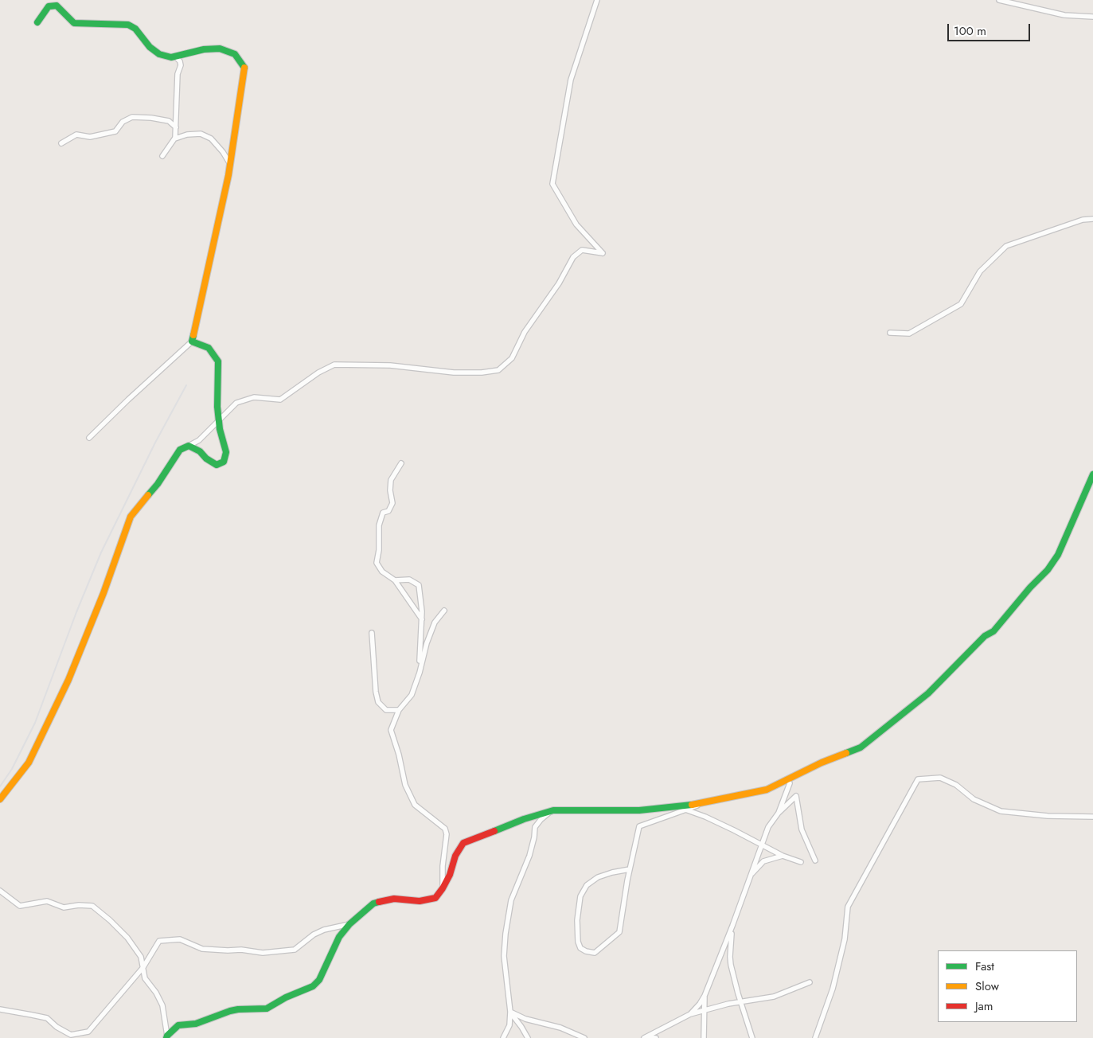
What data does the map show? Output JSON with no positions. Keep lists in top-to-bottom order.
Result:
{
  "legend": ["Fast", "Slow", "Jam"],
  "scale_bar": "100 m"
}
